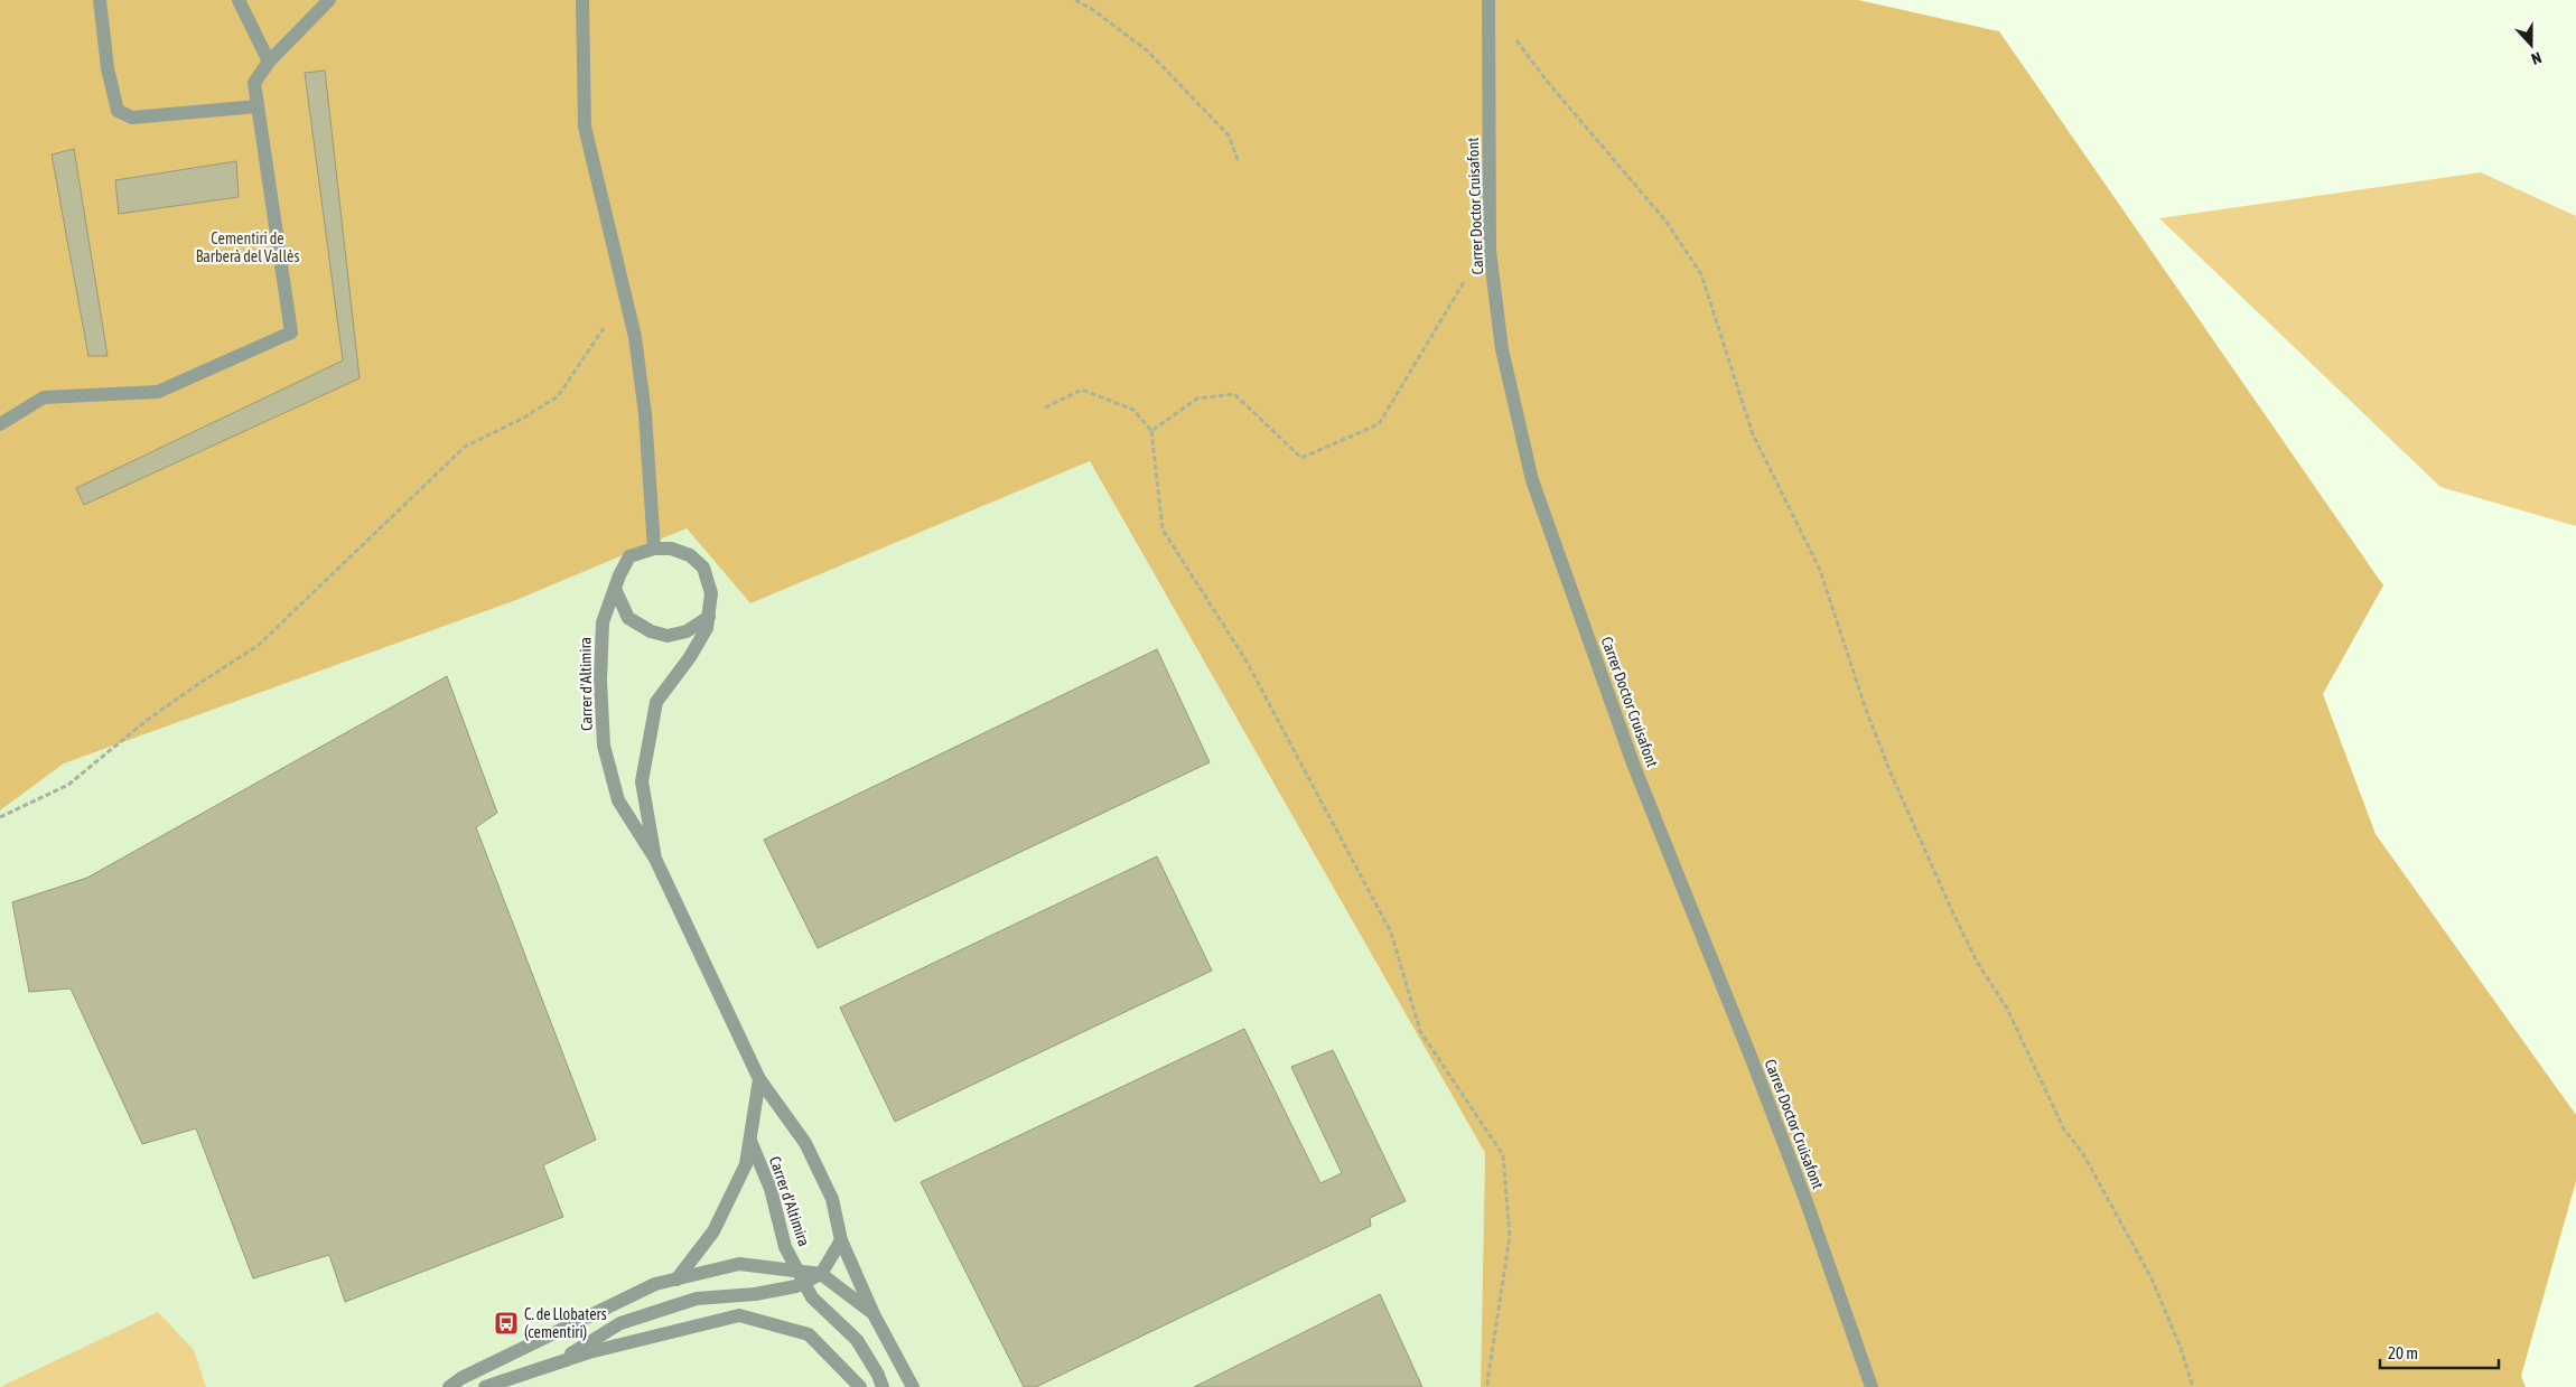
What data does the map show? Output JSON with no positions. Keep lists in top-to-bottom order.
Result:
{
  "streets": {
    "street": ["Carrer Doctor Cruisafont", "Carrer d'Altimira"]
  },
  "parks": ["Cementiri de Barberà del Vallès"],
  "places": {
    "bus stop": ["C. de Llobaters (cementiri)"]
  },
  "scale_bar": "20 m",
  "north": "bottom"
}
